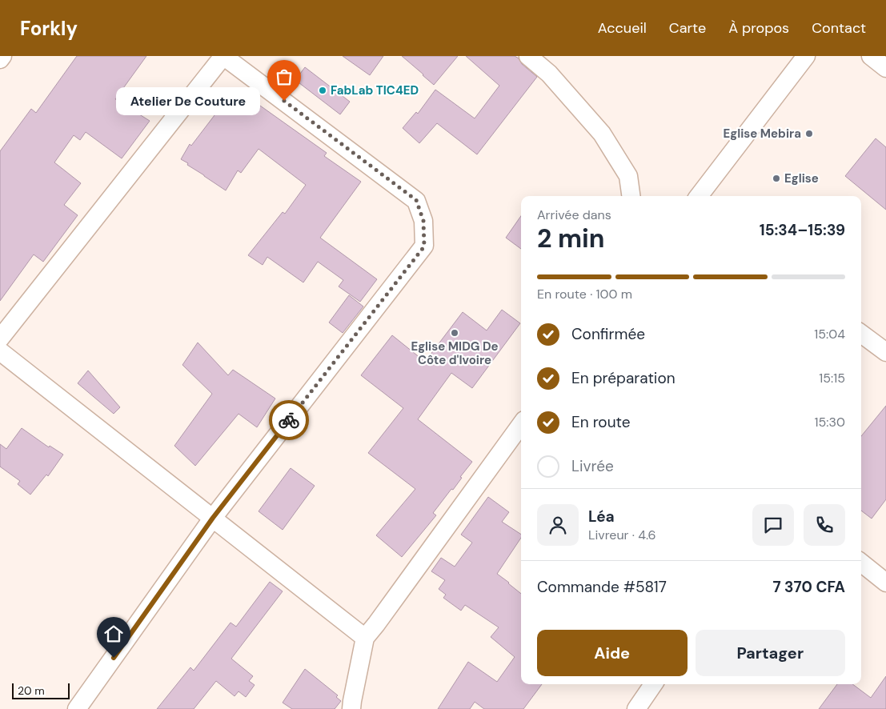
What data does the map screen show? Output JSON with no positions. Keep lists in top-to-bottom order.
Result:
{
  "places": [
    "FabLab TIC4ED",
    "Atelier De Couture",
    "Eglise Mebira",
    "Eglise",
    "Eglise MIDG De Côte d'Ivoire"
  ],
  "scale_bar": "20 m",
  "page": {
    "header": "Forkly",
    "nav": [
      "Accueil",
      "Carte",
      "À propos",
      "Contact"
    ],
    "bubble": "Atelier De Couture",
    "heading": ["2 min", "Arrivée dans", "15:34–15:39"],
    "panel": [
      "Léa",
      "Livreur · 4.6",
      "Commande #5817",
      "7 370 CFA"
    ],
    "bar": "En route · 100 m",
    "list": [
      ["Confirmée", "15:04"],
      ["En préparation", "15:15"],
      ["En route", "15:30"],
      "Livrée"
    ],
    "buttons": ["Aide", "Partager"],
    "scale": "20 m"
  }
}
